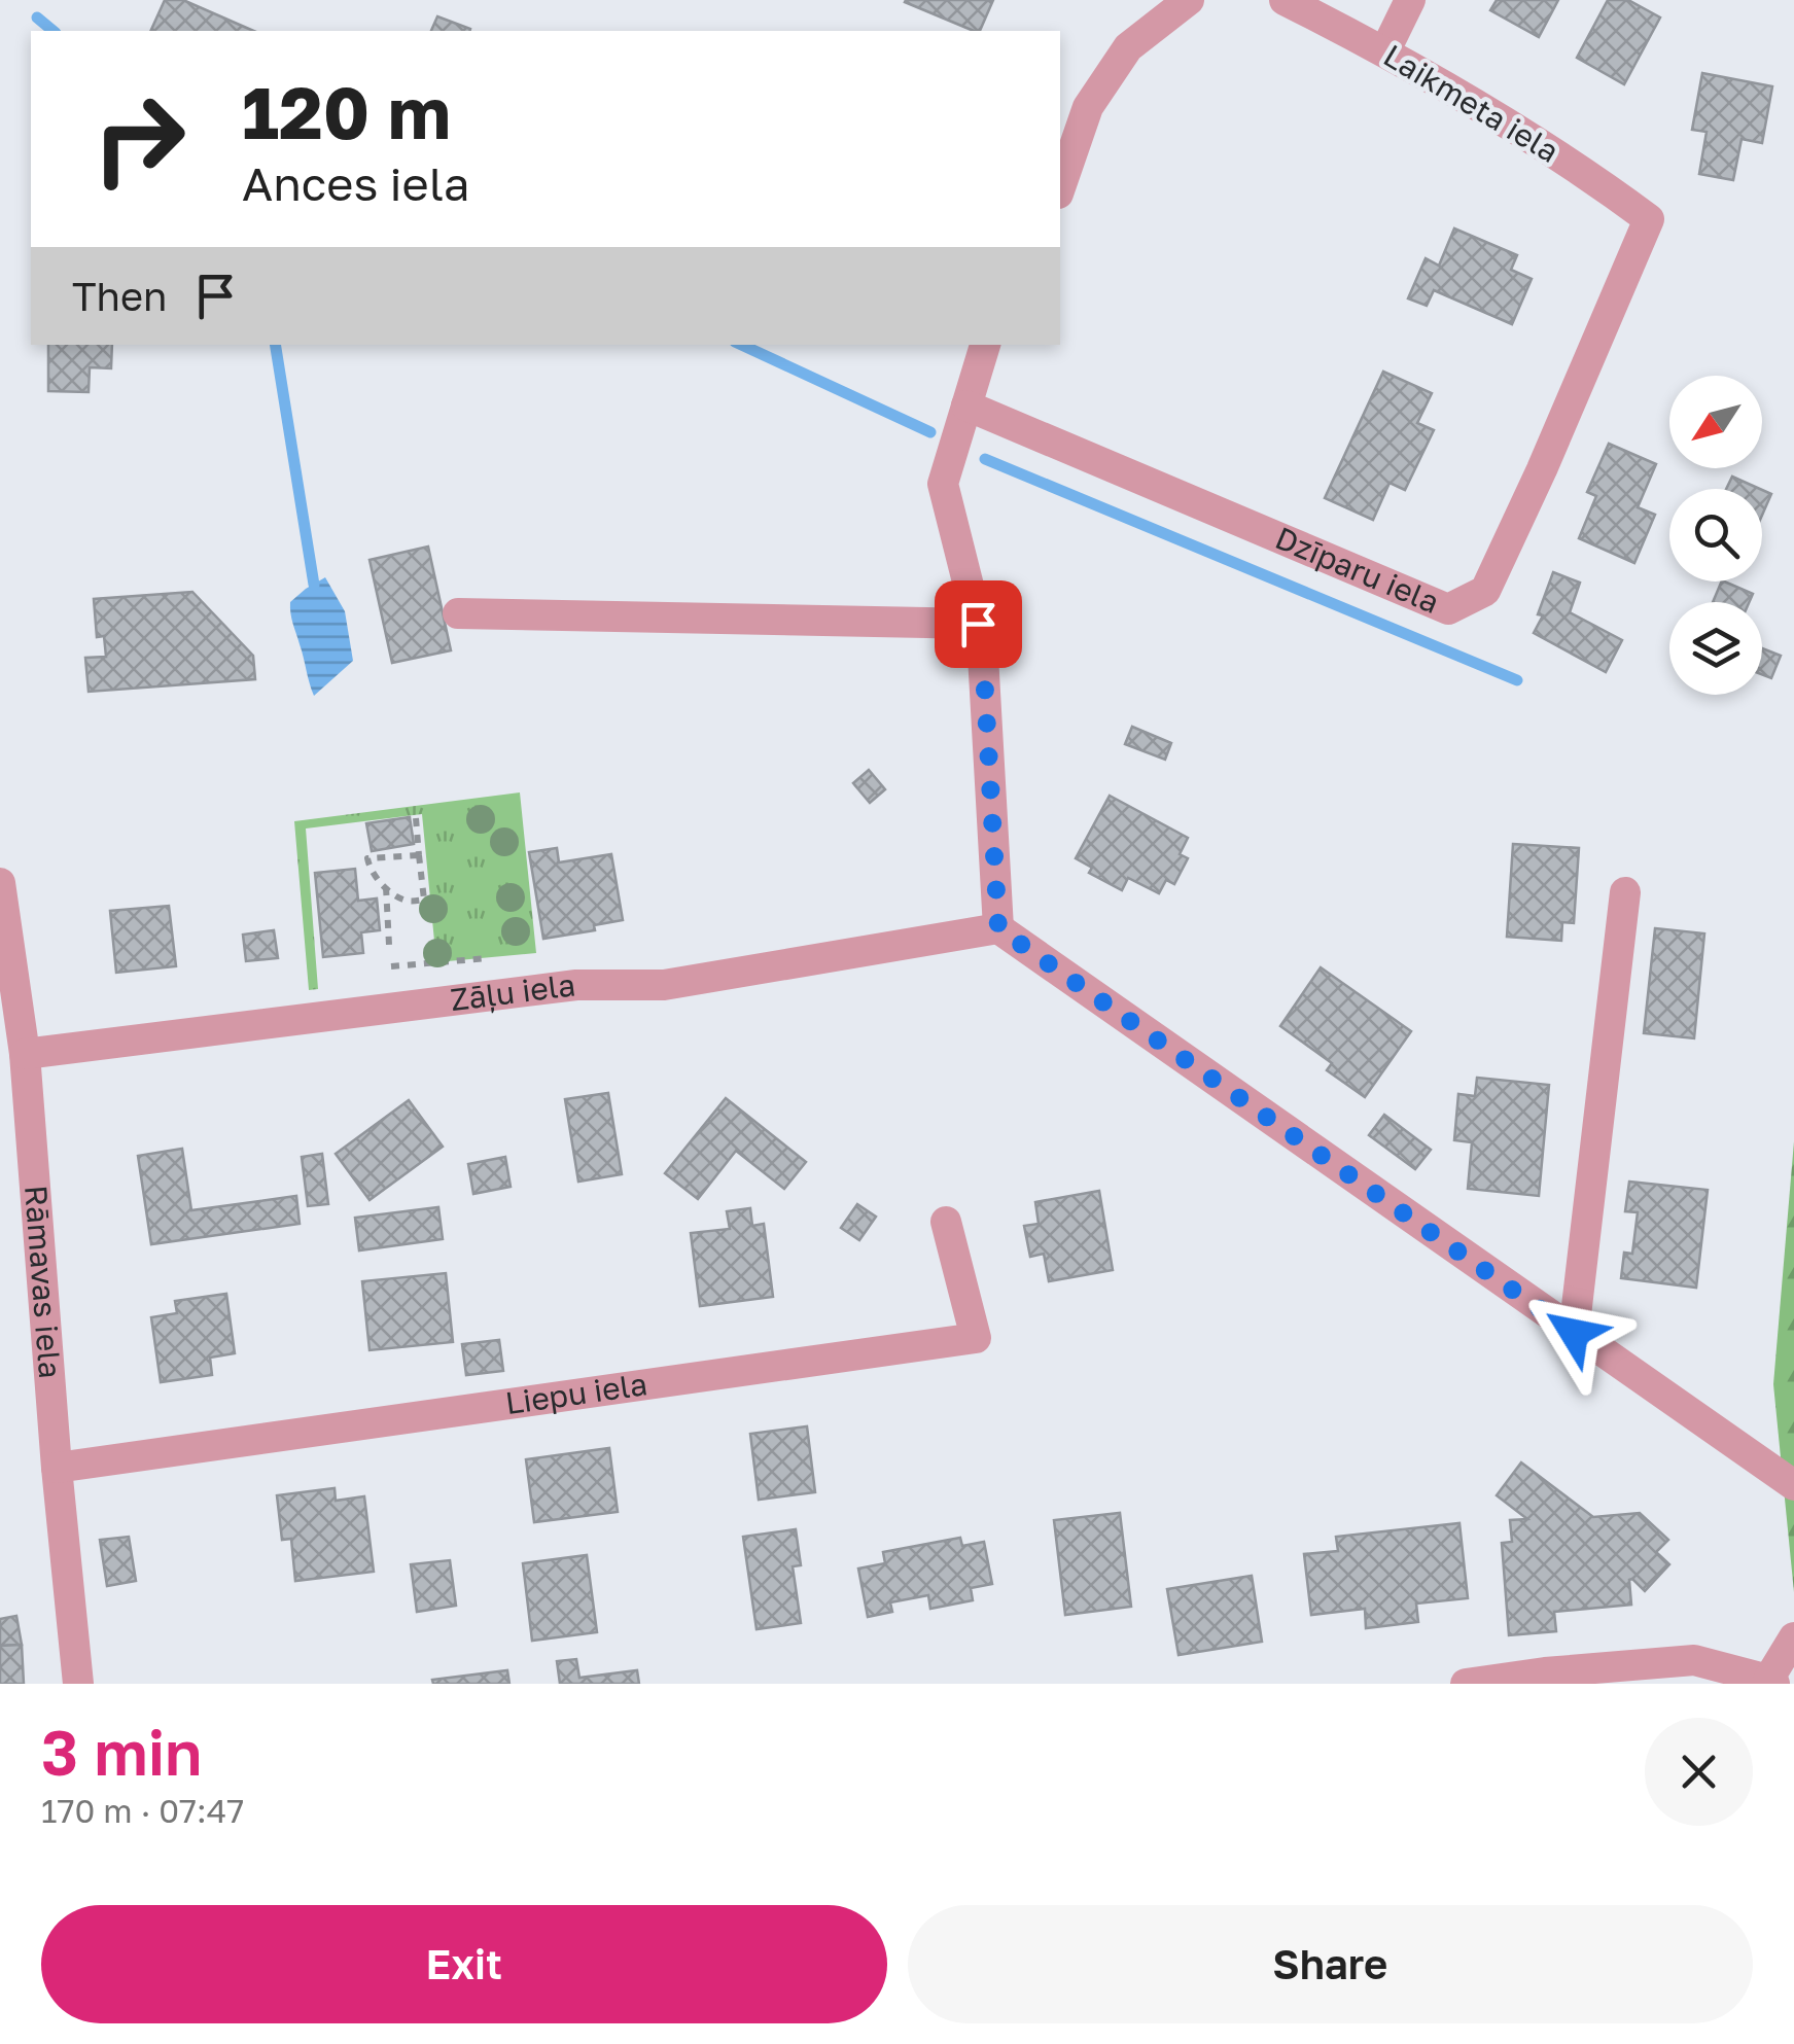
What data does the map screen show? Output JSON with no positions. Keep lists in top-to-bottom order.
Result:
{
  "streets": {
    "street": [
      "Laikmeta iela",
      "Dzīparu iela",
      "Zāļu iela",
      "Rāmavas iela",
      "Liepu iela"
    ]
  },
  "crossings": [
    ["Laikmeta iela", "Dzīparu iela"],
    ["Zāļu iela", "Rāmavas iela"],
    ["Rāmavas iela", "Liepu iela"]
  ],
  "north": "bottom left",
  "page": {
    "turn": ["120 m", "Ances iela"],
    "then": "Then",
    "heading": ["3 min", "170 m · 07:47"],
    "buttons": ["Exit", "Share"]
  }
}
